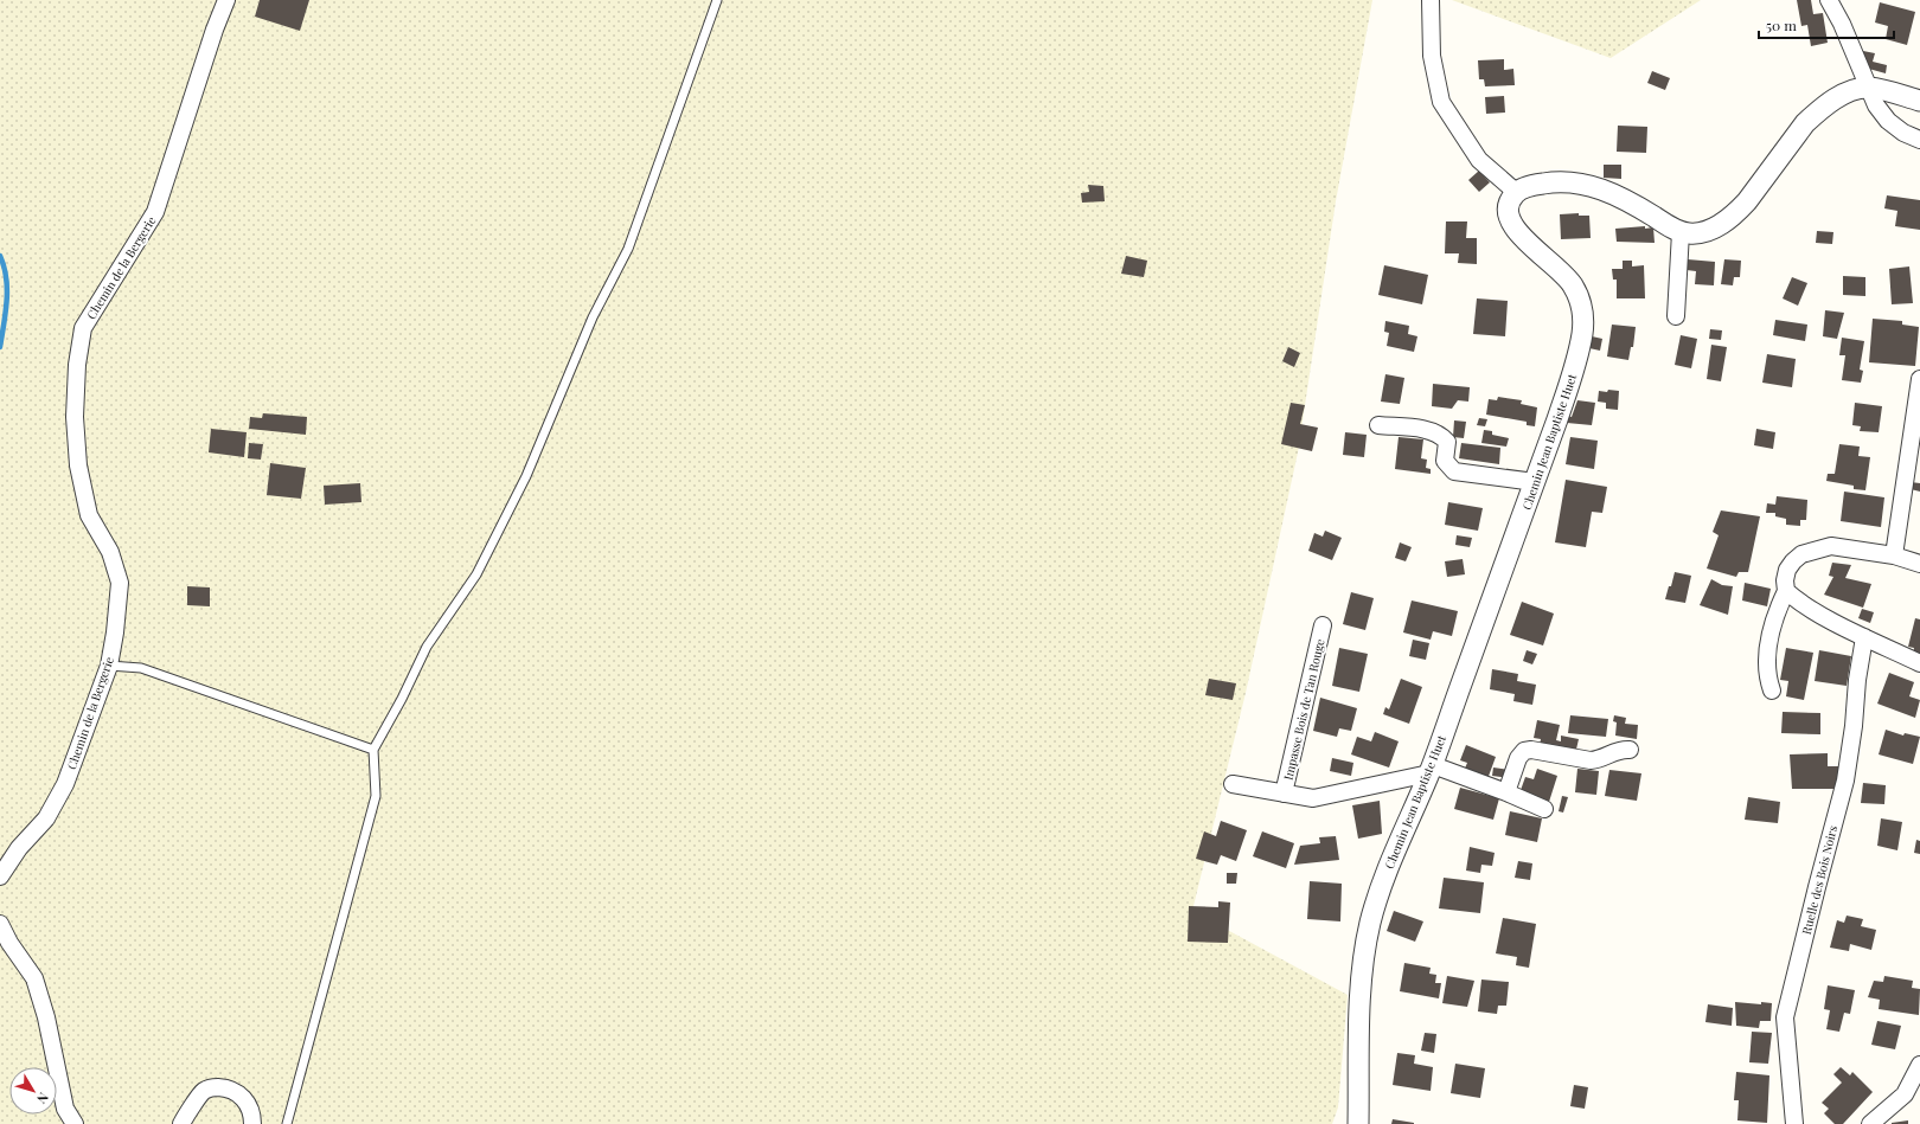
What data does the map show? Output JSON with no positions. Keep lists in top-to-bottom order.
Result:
{
  "streets": {
    "street": [
      "Chemin de la Bergerie",
      "Chemin Jean Baptiste Huet",
      "Impasse Bois de Tan Rouge",
      "Ruelle des Bois Noirs"
    ]
  },
  "crossings": [
    ["Chemin Jean Baptiste Huet", "Impasse Bois de Tan Rouge"]
  ],
  "scale_bar": "50 m",
  "north": "bottom right"
}
